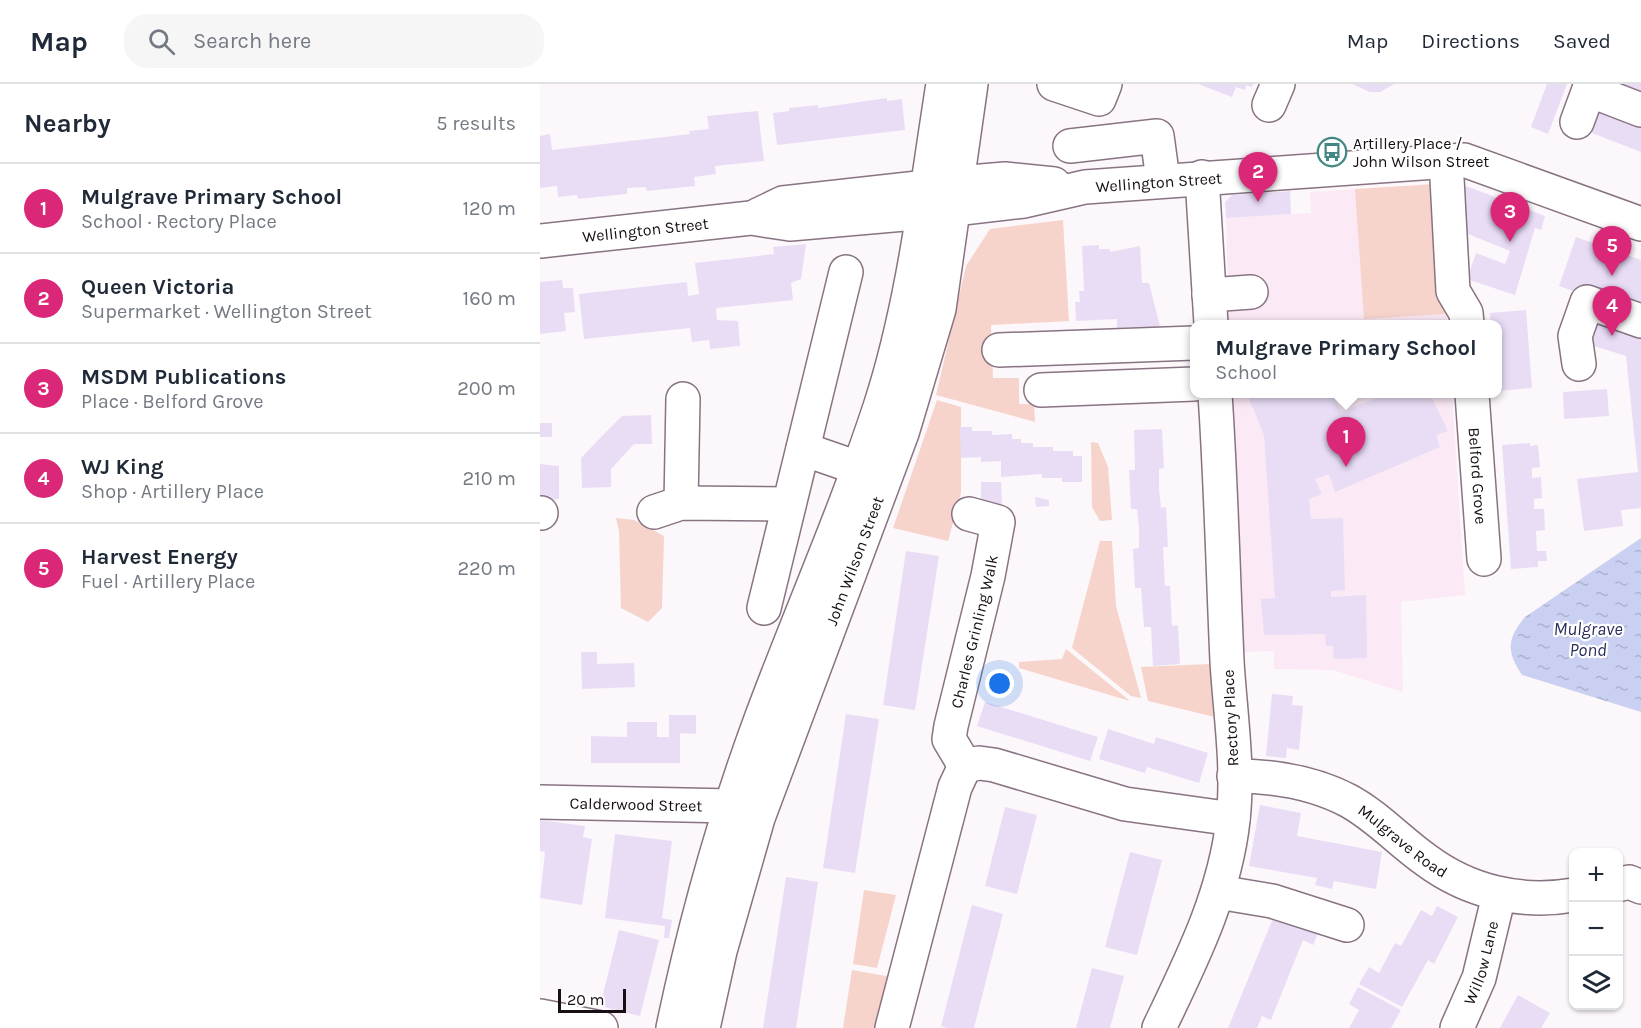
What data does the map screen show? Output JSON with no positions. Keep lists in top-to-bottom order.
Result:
{
  "streets": {
    "main road": [
      "Wellington Street",
      "Belford Grove",
      "John Wilson Street",
      "Charles Grinling Walk",
      "Rectory Place",
      "Calderwood Street",
      "Mulgrave Road",
      "Willow Lane"
    ]
  },
  "crossings": [
    ["Wellington Street", "John Wilson Street"],
    ["John Wilson Street", "Calderwood Street"],
    ["Rectory Place", "Mulgrave Road"],
    ["Mulgrave Road", "Willow Lane"]
  ],
  "water": ["Mulgrave Pond"],
  "places": {
    "bus stop": ["Artillery Place / John Wilson Street"]
  },
  "scale_bar": "20 m",
  "page": {
    "header": "Map",
    "search": "Search here",
    "nav": ["Map", "Directions", "Saved"],
    "heading": ["Nearby", "5 results"],
    "pins": [
      "2",
      "3",
      "5",
      "4",
      "1"
    ],
    "list": [
      {
        "mark": "1",
        "name": "Mulgrave Primary School",
        "note": "School · Rectory Place",
        "value": "120 m"
      },
      {
        "mark": "2",
        "name": "Queen Victoria",
        "note": "Supermarket · Wellington Street",
        "value": "160 m"
      },
      {
        "mark": "3",
        "name": "MSDM Publications",
        "note": "Place · Belford Grove",
        "value": "200 m"
      },
      {
        "mark": "4",
        "name": "WJ King",
        "note": "Shop · Artillery Place",
        "value": "210 m"
      },
      {
        "mark": "5",
        "name": "Harvest Energy",
        "note": "Fuel · Artillery Place",
        "value": "220 m"
      }
    ],
    "popup": ["Mulgrave Primary School", "School"],
    "map_buttons": ["+", "−"],
    "scale": "20 m"
  }
}
